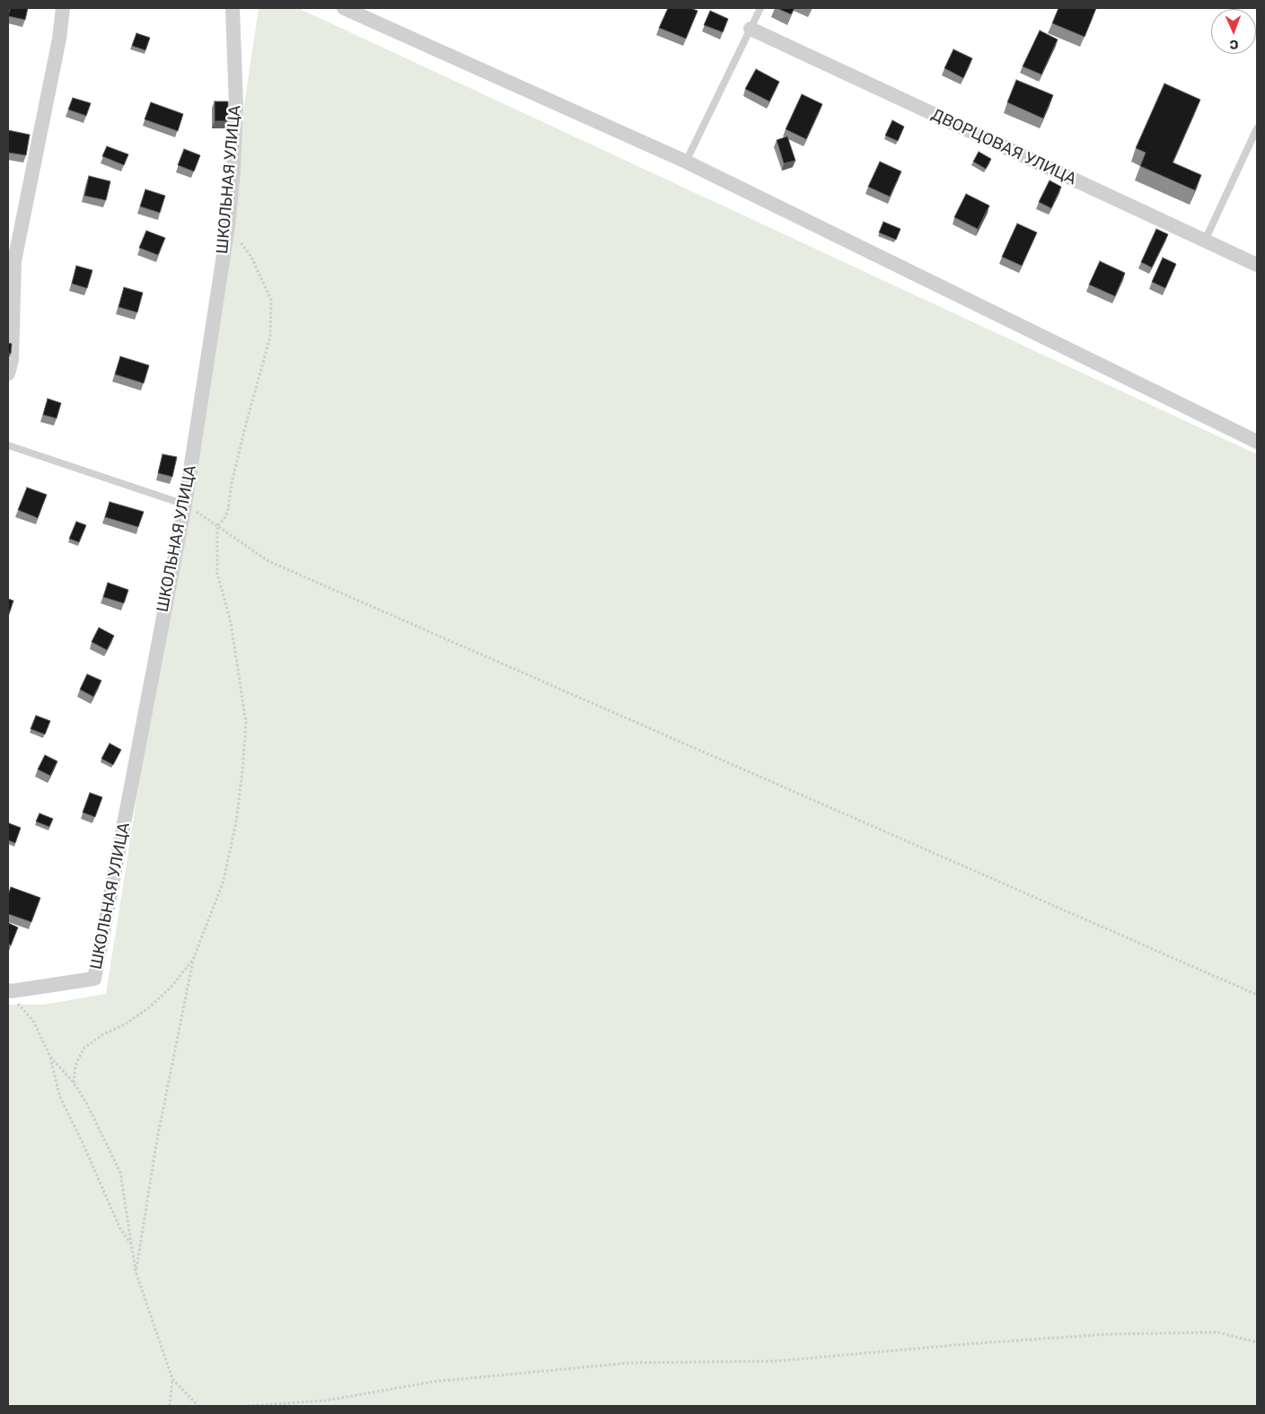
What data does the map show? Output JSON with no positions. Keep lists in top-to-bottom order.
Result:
{
  "streets": {
    "street": ["ДВОРЦОВАЯ УЛИЦА", "ШКОЛЬНАЯ УЛИЦА"]
  },
  "north": "bottom"
}
